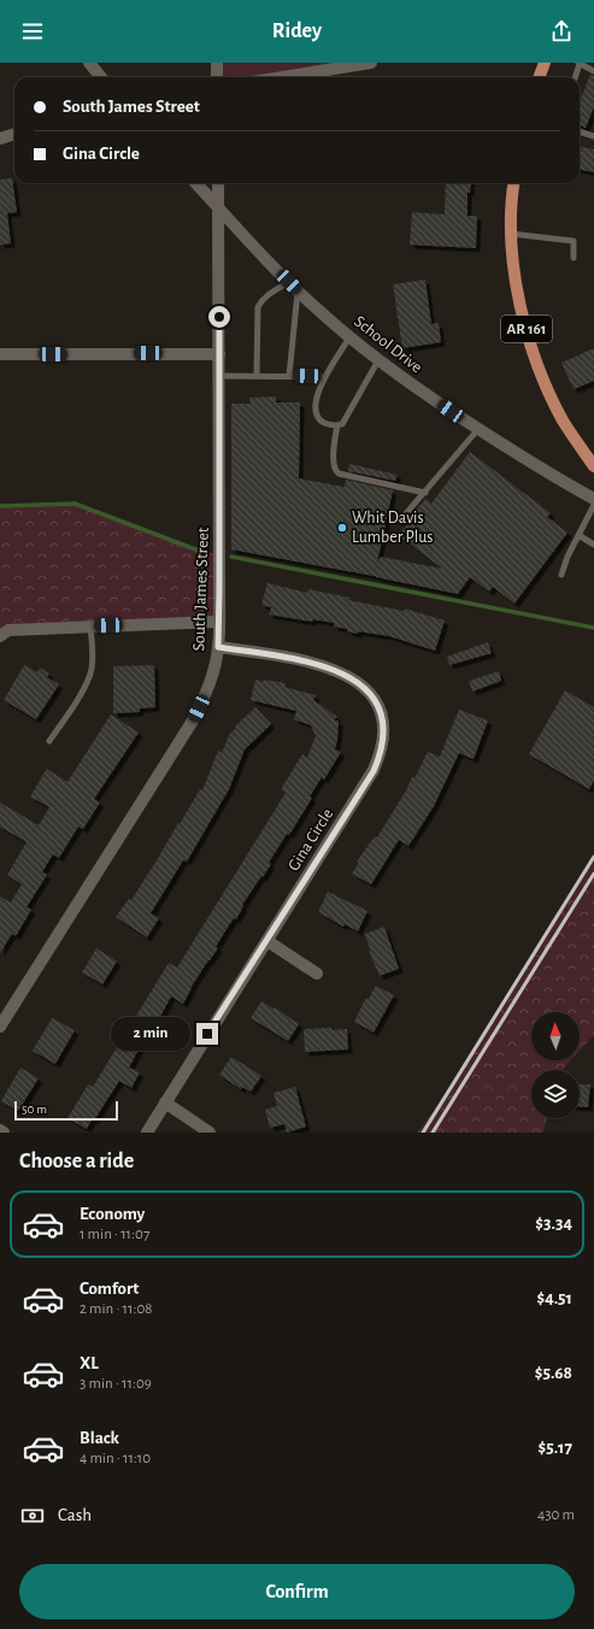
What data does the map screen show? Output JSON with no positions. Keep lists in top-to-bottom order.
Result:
{
  "streets": {
    "main road": ["AR 161"],
    "street": ["School Drive", "South James Street", "Gina Circle"]
  },
  "crossings": [
    ["School Drive", "South James Street"],
    ["South James Street", "Gina Circle"]
  ],
  "places": ["Whit Davis Lumber Plus"],
  "scale_bar": "50 m",
  "north": "top",
  "page": {
    "header": "Ridey",
    "banner": ["South James Street", "Gina Circle"],
    "bubble": "2 min",
    "scale": "50 m",
    "heading": "Choose a ride",
    "list": [
      {
        "name": "Economy",
        "note": "1 min · 11:07",
        "value": "$3.34"
      },
      {
        "name": "Comfort",
        "note": "2 min · 11:08",
        "value": "$4.51"
      },
      {
        "name": "XL",
        "note": "3 min · 11:09",
        "value": "$5.68"
      },
      {
        "name": "Black",
        "note": "4 min · 11:10",
        "value": "$5.17"
      }
    ],
    "pay": ["Cash", "430 m"],
    "buttons": "Confirm"
  }
}
